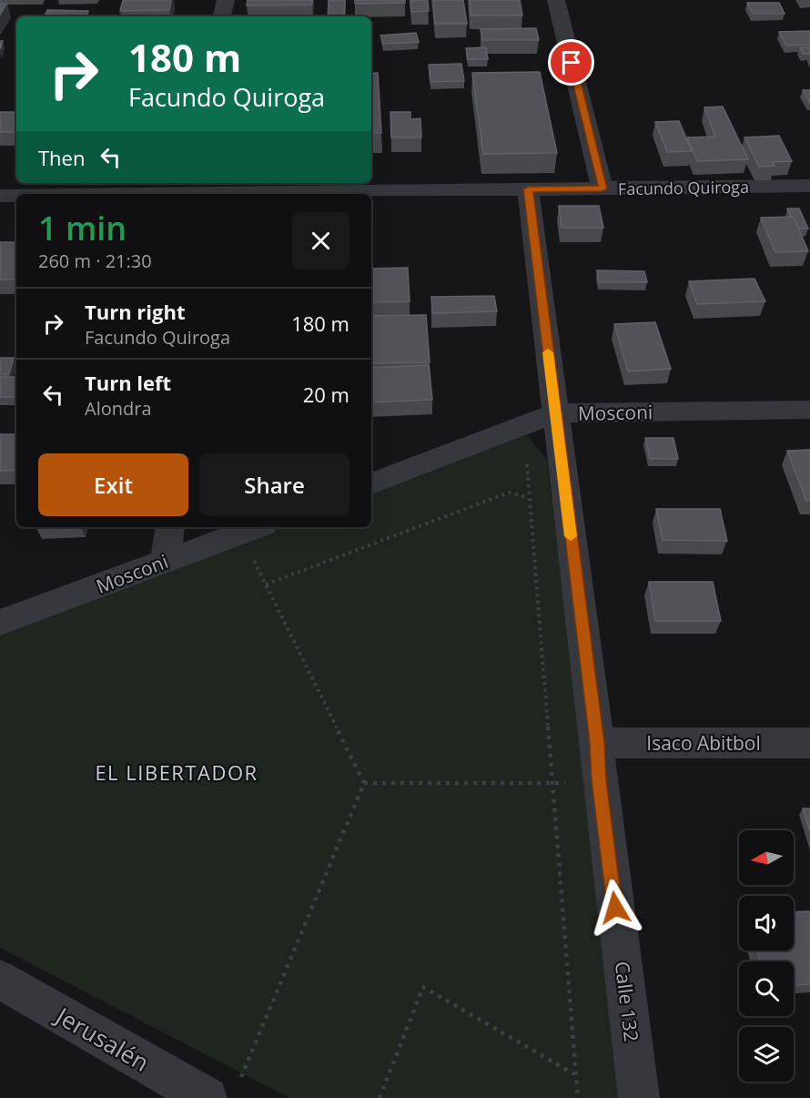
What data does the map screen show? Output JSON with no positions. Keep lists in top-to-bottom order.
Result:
{
  "streets": {
    "street": [
      "Facundo Quiroga",
      "Mosconi",
      "Isaco Abitbol",
      "Calle 132",
      "Jerusalén"
    ]
  },
  "crossings": [
    ["Facundo Quiroga", "Calle 132"],
    ["Mosconi", "Calle 132"],
    ["Isaco Abitbol", "Calle 132"]
  ],
  "districts": ["EL LIBERTADOR"],
  "north": "left",
  "page": {
    "turn": ["180 m", "Facundo Quiroga"],
    "then": "Then",
    "heading": ["1 min", "260 m · 21:30"],
    "list": [
      {
        "name": "Turn right",
        "note": "Facundo Quiroga",
        "value": "180 m"
      },
      {
        "name": "Turn left",
        "note": "Alondra",
        "value": "20 m"
      }
    ],
    "buttons": ["Exit", "Share"]
  }
}
